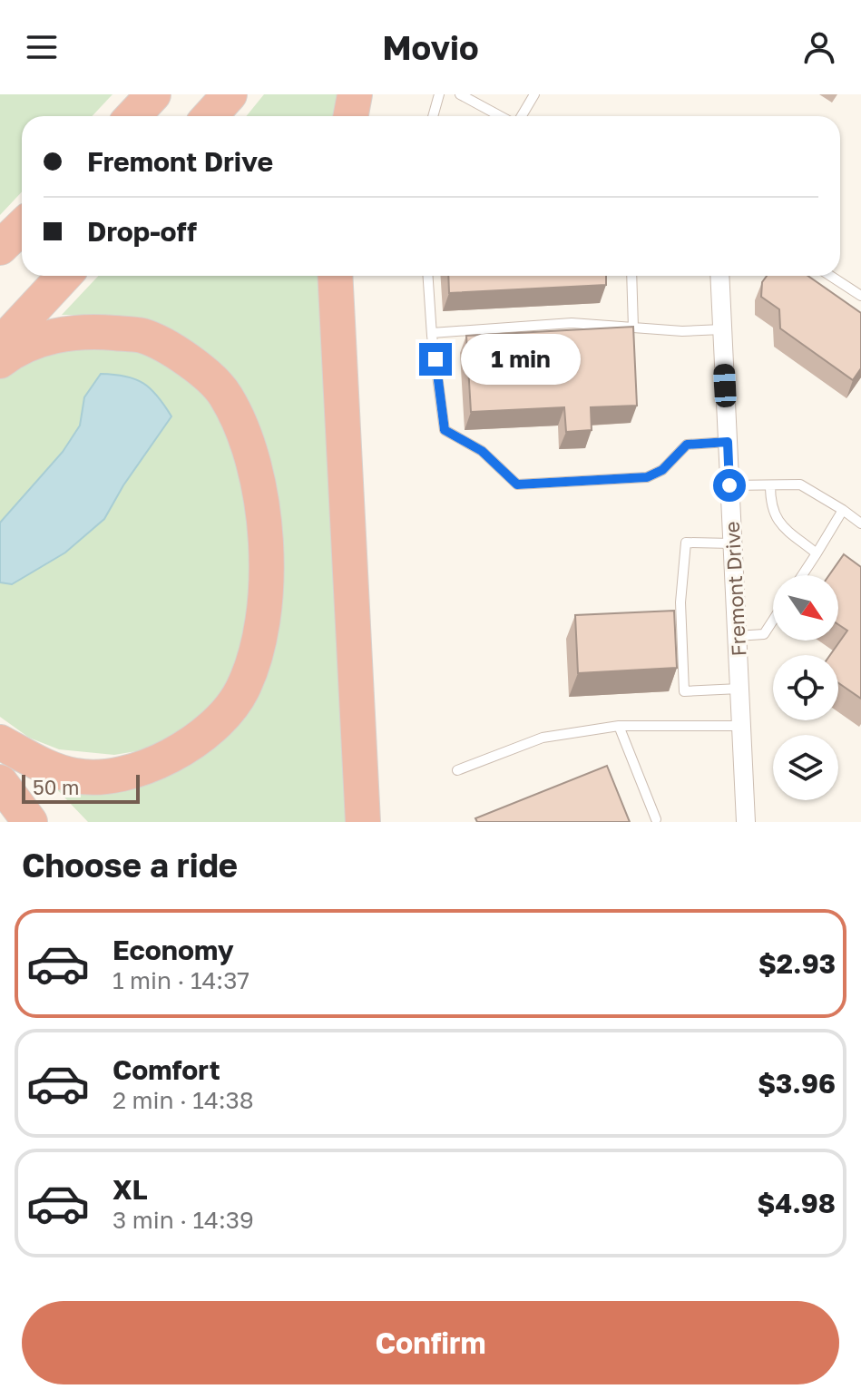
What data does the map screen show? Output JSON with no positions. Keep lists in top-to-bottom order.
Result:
{
  "streets": {
    "street": ["Fremont Drive"]
  },
  "scale_bar": "50 m",
  "north": "bottom right",
  "page": {
    "header": "Movio",
    "banner": ["Fremont Drive", "Drop-off"],
    "bubble": "1 min",
    "scale": "50 m",
    "heading": "Choose a ride",
    "list": [
      {
        "name": "Economy",
        "note": "1 min · 14:37",
        "value": "$2.93"
      },
      {
        "name": "Comfort",
        "note": "2 min · 14:38",
        "value": "$3.96"
      },
      {
        "name": "XL",
        "note": "3 min · 14:39",
        "value": "$4.98"
      }
    ],
    "buttons": "Confirm"
  }
}
